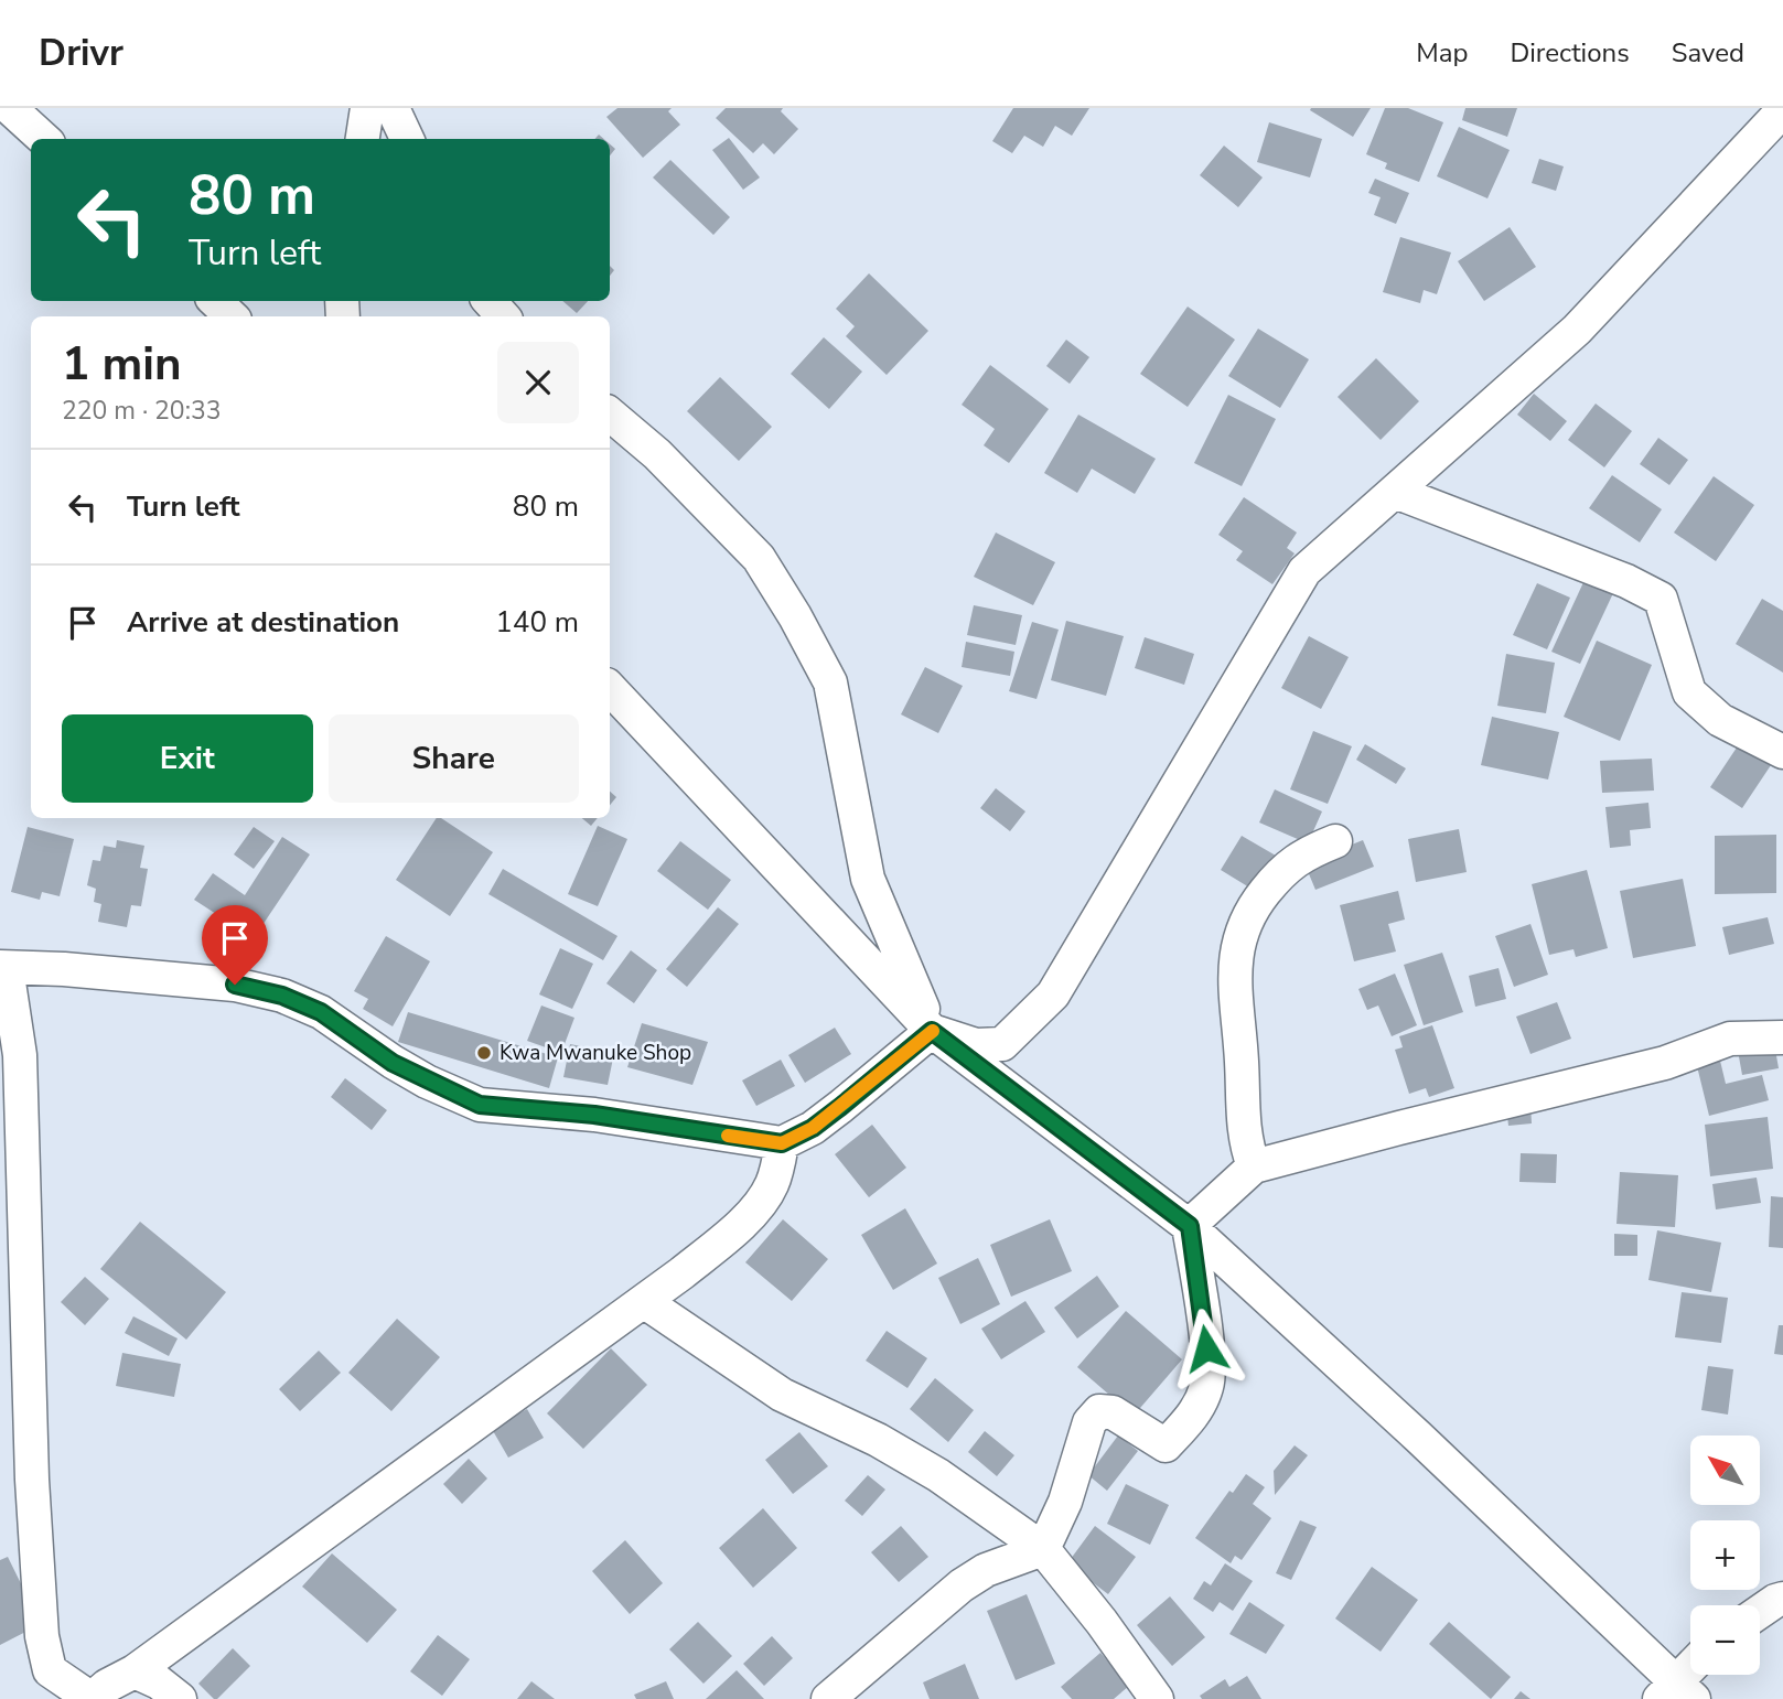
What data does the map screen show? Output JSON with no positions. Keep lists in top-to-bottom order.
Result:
{
  "places": ["Kwa Mwanuke Shop"],
  "north": "top left",
  "page": {
    "header": "Drivr",
    "nav": ["Map", "Directions", "Saved"],
    "turn": ["80 m", "Turn left"],
    "heading": ["1 min", "220 m · 20:33"],
    "list": [
      {
        "name": "Turn left",
        "value": "80 m"
      },
      {
        "name": "Arrive at destination",
        "value": "140 m"
      }
    ],
    "buttons": ["Exit", "Share"],
    "map_buttons": ["+", "−"]
  }
}
